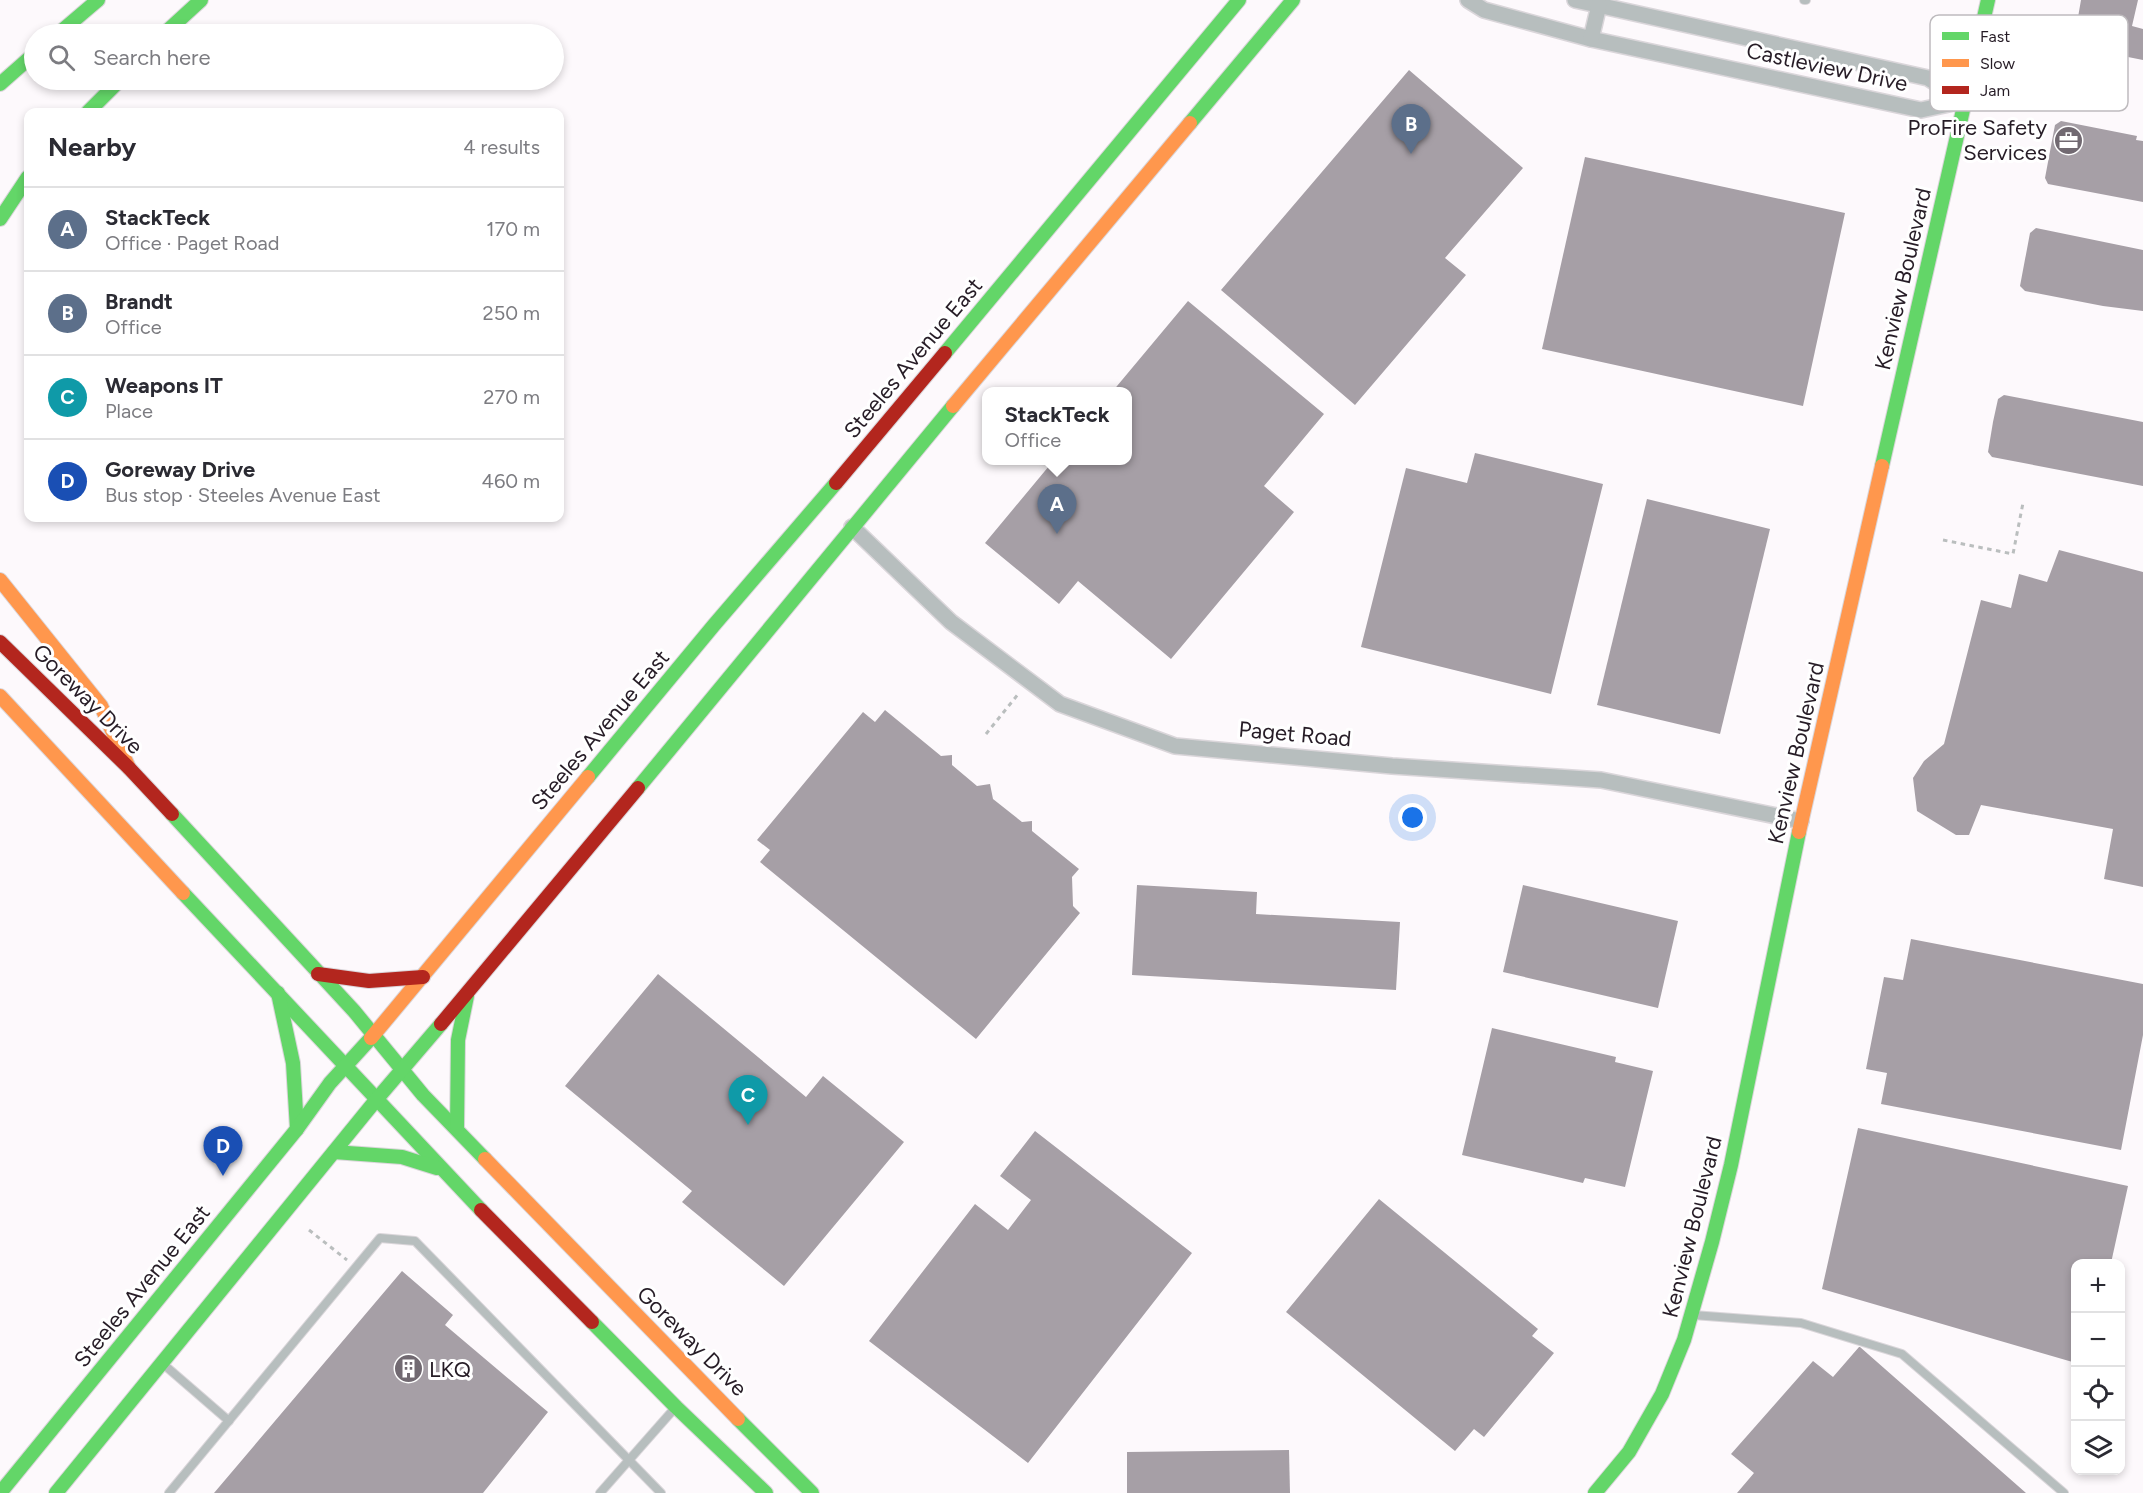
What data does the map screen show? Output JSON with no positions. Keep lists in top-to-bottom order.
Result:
{
  "streets": {
    "main road": ["Kenview Boulevard", "Steeles Avenue East", "Goreway Drive"],
    "street": ["Castleview Drive", "Paget Road"]
  },
  "crossings": [
    ["Kenview Boulevard", "Paget Road"],
    ["Steeles Avenue East", "Goreway Drive"]
  ],
  "places": {
    "office": ["ProFire Safety Services"],
    "building": ["LKQ"]
  },
  "legend": ["Fast", "Slow", "Jam"],
  "page": {
    "search": "Search here",
    "pins": [
      "B",
      "A",
      "C",
      "D"
    ],
    "heading": ["Nearby", "4 results"],
    "list": [
      {
        "mark": "A",
        "name": "StackTeck",
        "note": "Office · Paget Road",
        "value": "170 m"
      },
      {
        "mark": "B",
        "name": "Brandt",
        "note": "Office",
        "value": "250 m"
      },
      {
        "mark": "C",
        "name": "Weapons IT",
        "note": "Place",
        "value": "270 m"
      },
      {
        "mark": "D",
        "name": "Goreway Drive",
        "note": "Bus stop · Steeles Avenue East",
        "value": "460 m"
      }
    ],
    "popup": ["StackTeck", "Office"],
    "map_buttons": ["+", "−"]
  }
}
